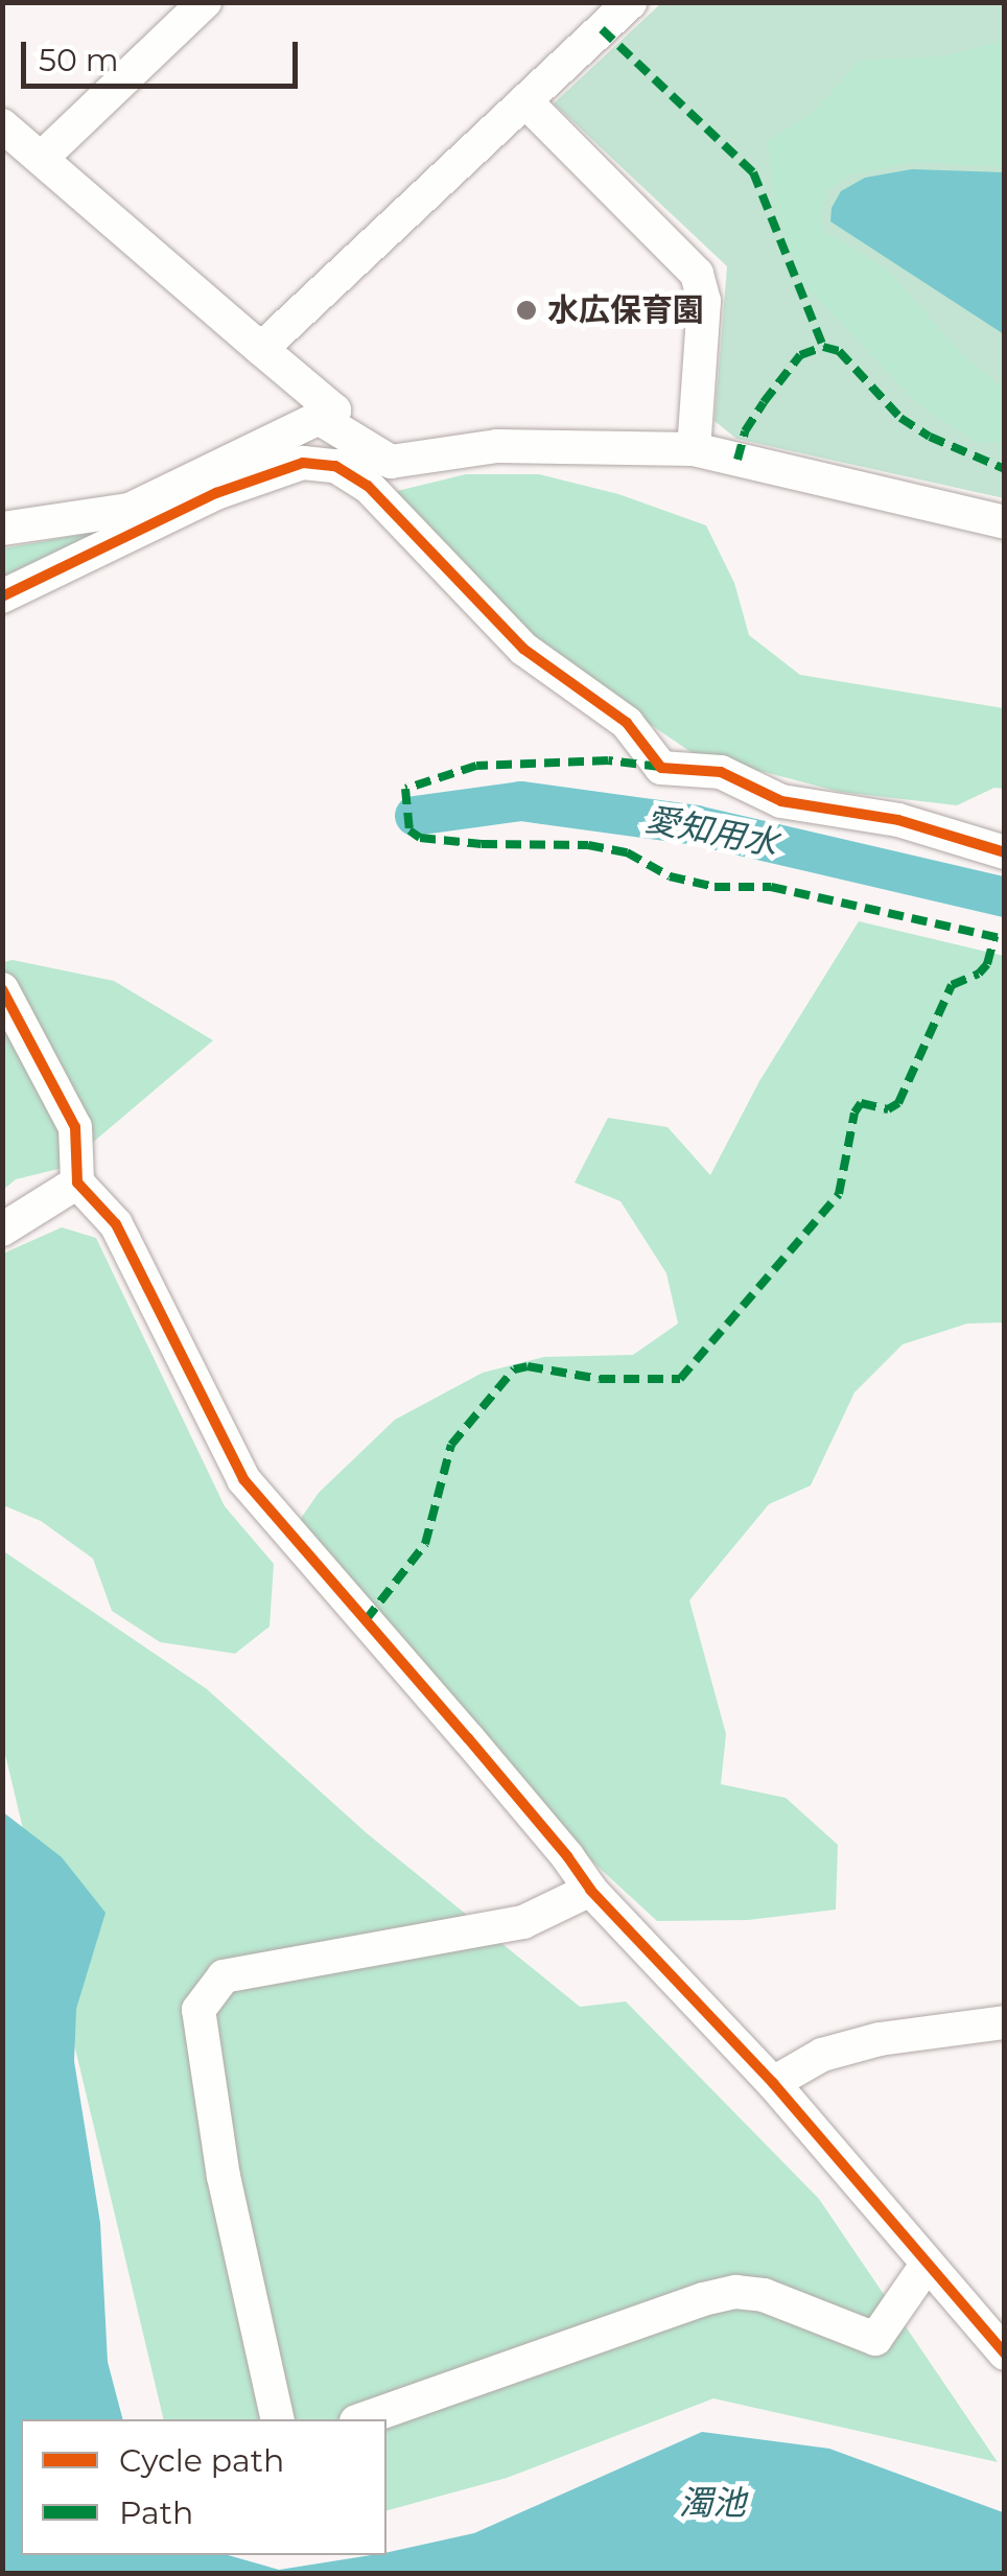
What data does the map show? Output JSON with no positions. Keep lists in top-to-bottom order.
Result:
{
  "water": ["愛知用水", "濁池"],
  "places": ["水広保育園"],
  "legend": ["Cycle path", "Path"],
  "scale_bar": "50 m"
}
